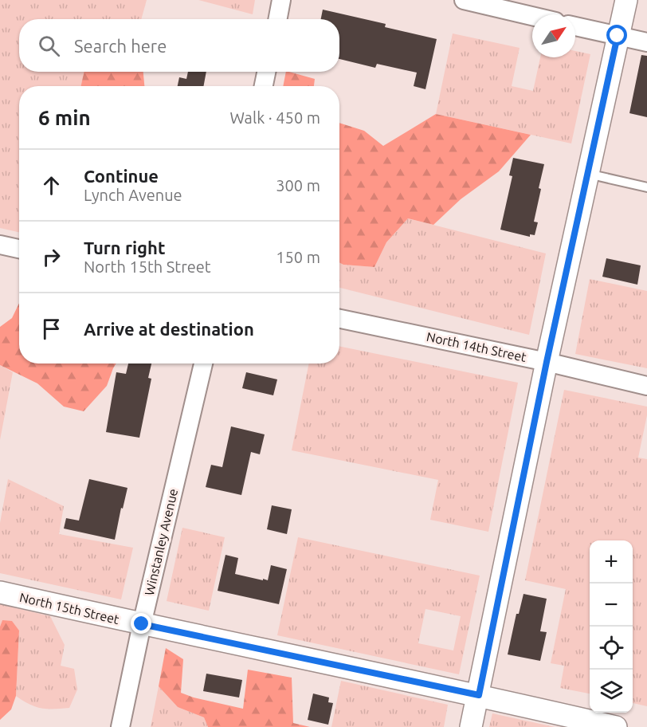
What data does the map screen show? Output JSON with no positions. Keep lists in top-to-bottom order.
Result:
{
  "streets": {
    "street": ["North 14th Street", "Winstanley Avenue", "North 15th Street"]
  },
  "crossings": [
    ["Winstanley Avenue", "North 15th Street"]
  ],
  "north": "top right",
  "page": {
    "search": "Search here",
    "heading": ["6 min", "Walk · 450 m"],
    "list": [
      ["Continue", "Lynch Avenue", "300 m"],
      ["Turn right", "North 15th Street", "150 m"],
      "Arrive at destination"
    ],
    "map_buttons": ["+", "−"]
  }
}
